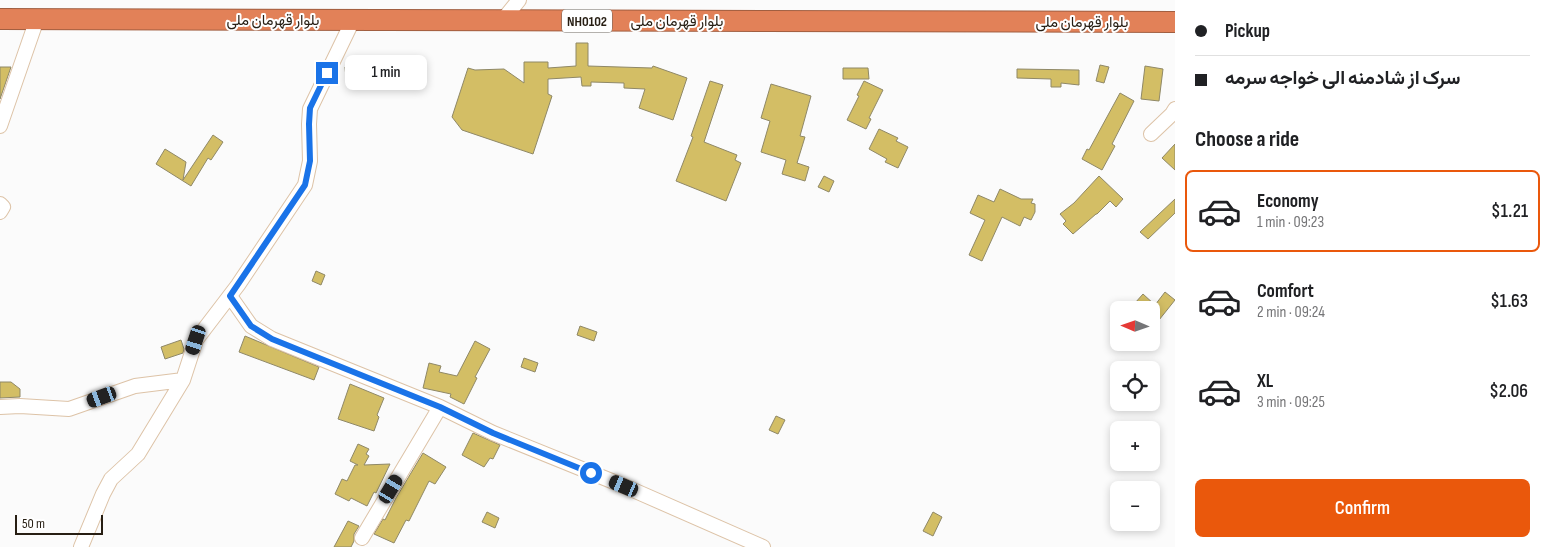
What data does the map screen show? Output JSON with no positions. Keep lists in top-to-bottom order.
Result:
{
  "streets": {
    "highway": ["بلوار قهرمان ملی", "NH0102"]
  },
  "scale_bar": "50 m",
  "north": "left",
  "page": {
    "banner": ["Pickup", "سرک از شادمنه الی خواجه سرمه"],
    "bubble": "1 min",
    "heading": "Choose a ride",
    "list": [
      {
        "name": "Economy",
        "note": "1 min · 09:23",
        "value": "$1.21"
      },
      {
        "name": "Comfort",
        "note": "2 min · 09:24",
        "value": "$1.63"
      },
      {
        "name": "XL",
        "note": "3 min · 09:25",
        "value": "$2.06"
      }
    ],
    "map_buttons": ["+", "−"],
    "buttons": "Confirm",
    "scale": "50 m"
  }
}
